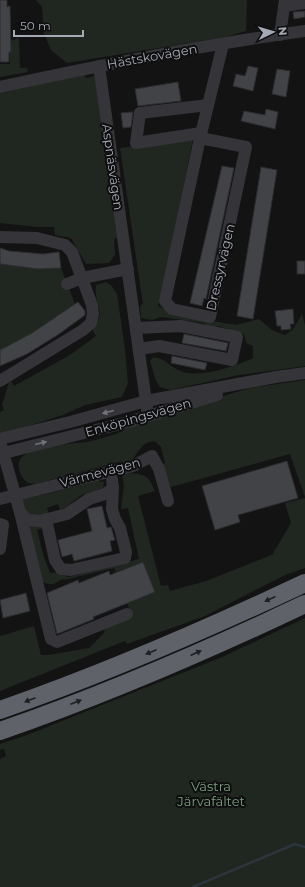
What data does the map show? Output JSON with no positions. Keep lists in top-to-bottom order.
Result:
{
  "streets": {
    "street": [
      "Hästskovägen",
      "Aspnäsvägen",
      "Dressyrvägen",
      "Enköpingsvägen",
      "Värmevägen"
    ]
  },
  "crossings": [
    ["Hästskovägen", "Aspnäsvägen"],
    ["Hästskovägen", "Dressyrvägen"],
    ["Aspnäsvägen", "Enköpingsvägen"]
  ],
  "parks": ["Västra Järvafältet"],
  "scale_bar": "50 m",
  "north": "right"
}
